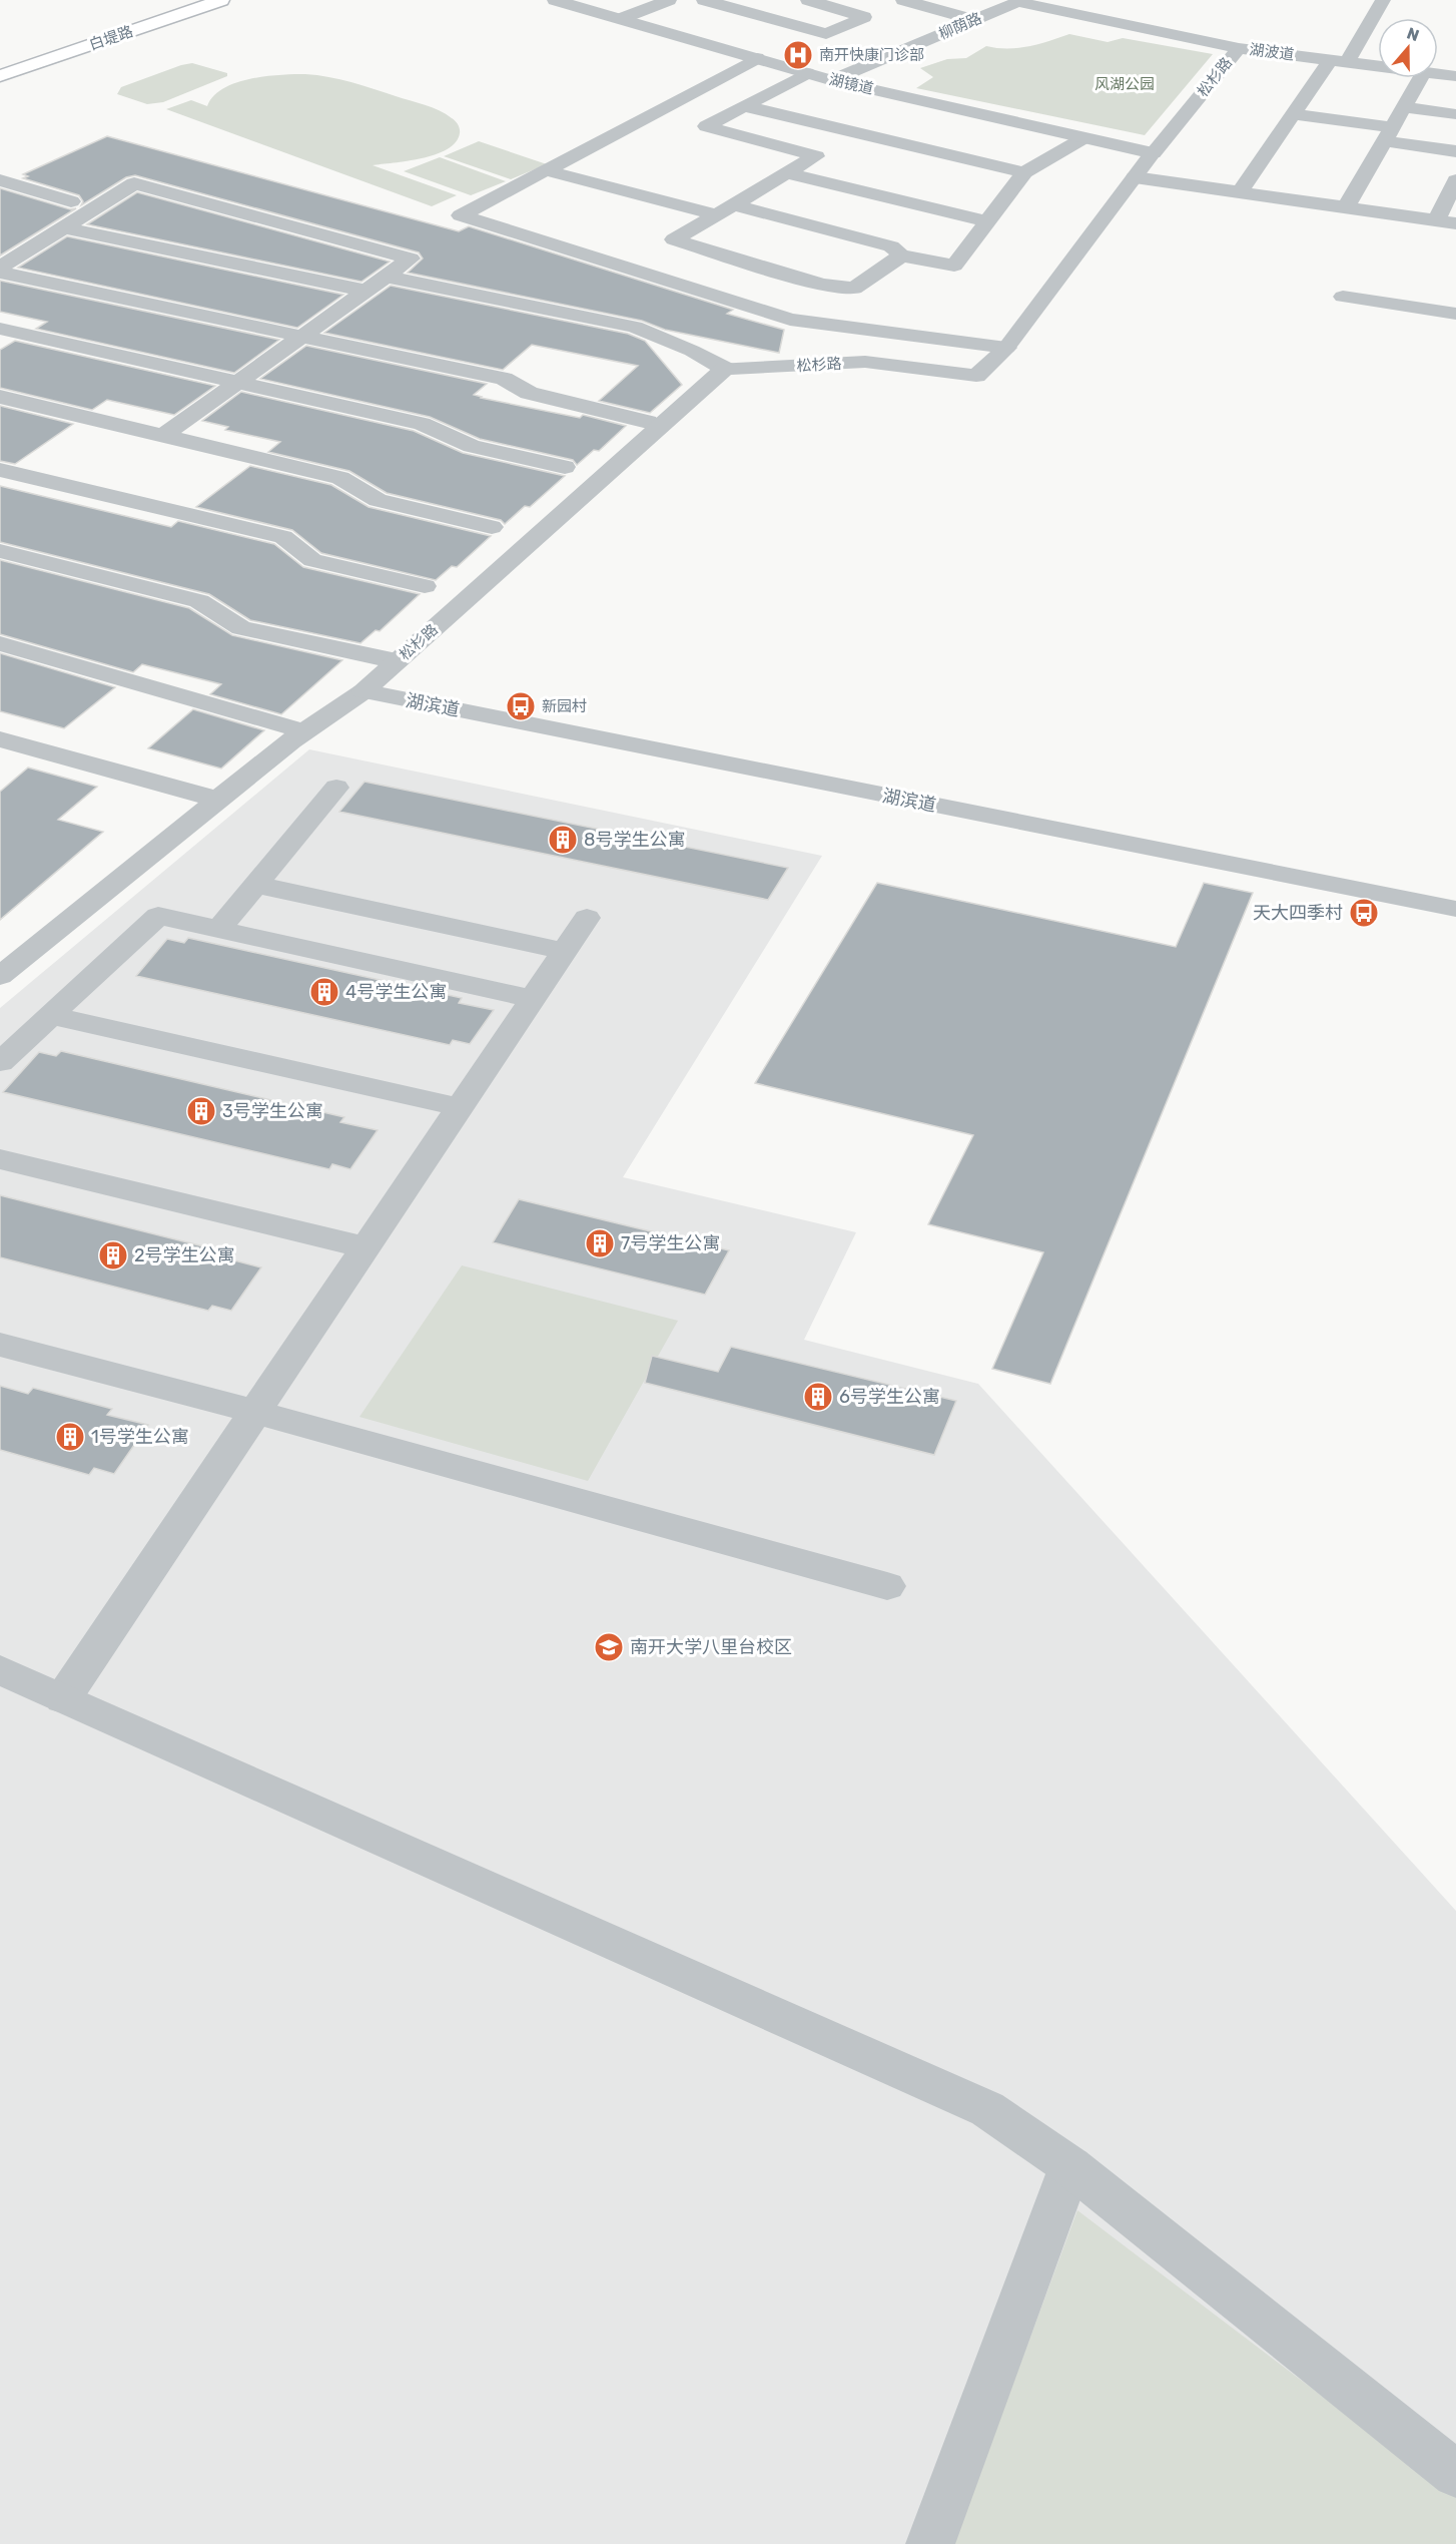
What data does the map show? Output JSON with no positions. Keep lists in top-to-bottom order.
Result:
{
  "streets": {
    "main road": ["白堤路"],
    "street": [
      "柳荫路",
      "湖波道",
      "松杉路",
      "湖镜道",
      "湖滨道"
    ]
  },
  "crossings": [
    ["柳荫路", "湖波道"],
    ["柳荫路", "湖镜道"],
    ["湖波道", "松杉路"],
    ["松杉路", "湖镜道"],
    ["松杉路", "湖滨道"]
  ],
  "parks": ["风湖公园"],
  "places": {
    "hospital": ["南开快康门诊部"],
    "bus stop": ["新园村", "天大四季村"],
    "building": [
      "8号学生公寓",
      "4号学生公寓",
      "3号学生公寓",
      "7号学生公寓",
      "2号学生公寓",
      "6号学生公寓",
      "1号学生公寓"
    ],
    "school or university": ["南开大学八里台校区"]
  },
  "north": "top"
}
